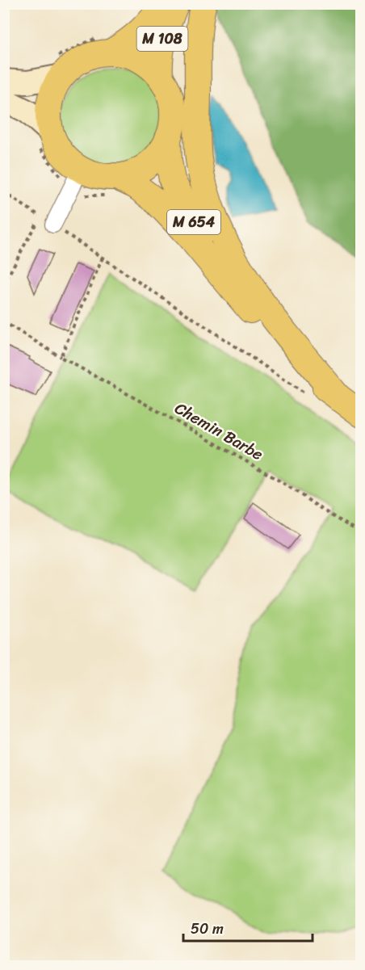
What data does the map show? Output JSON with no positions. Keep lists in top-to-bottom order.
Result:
{
  "streets": {
    "main road": ["M 108", "M 654"],
    "path": ["Chemin Barbe"]
  },
  "crossings": [
    ["M 108", "M 654"]
  ],
  "scale_bar": "50 m"
}
